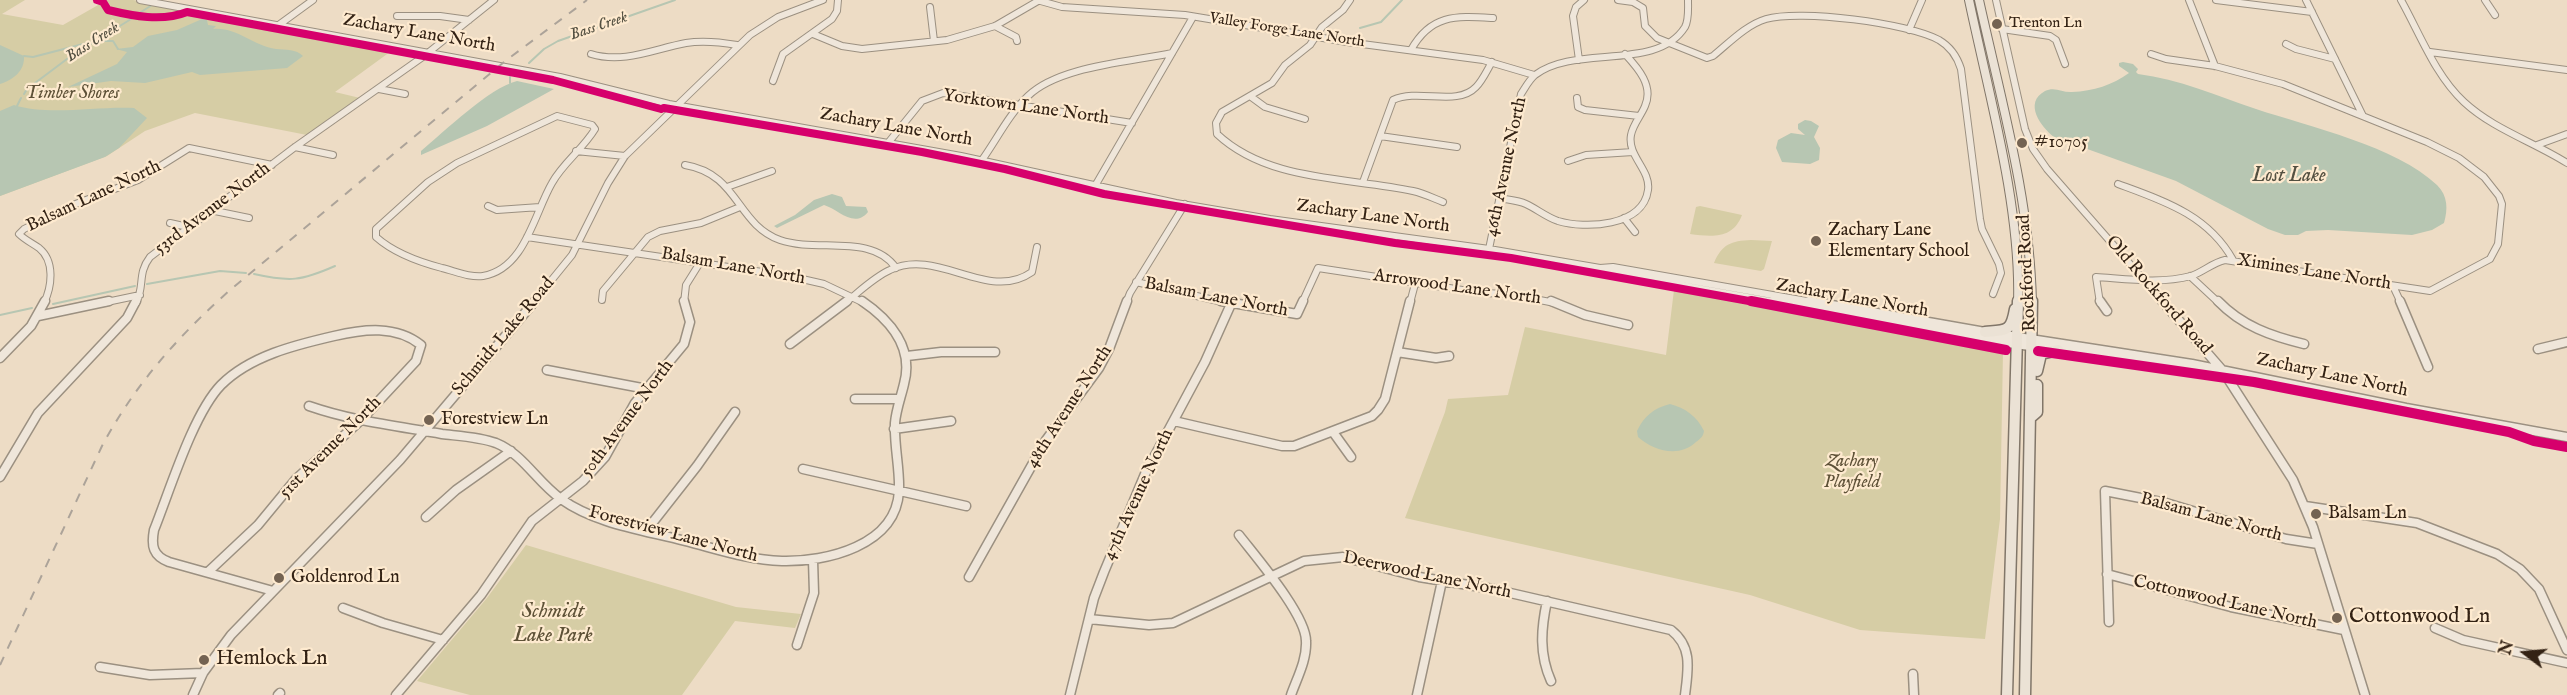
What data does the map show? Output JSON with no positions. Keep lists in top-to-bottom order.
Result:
{
  "streets": {
    "main road": ["Rockford Road"],
    "street": [
      "Valley Forge Lane North",
      "Zachary Lane North",
      "Yorktown Lane North",
      "46th Avenue North",
      "Balsam Lane North",
      "53rd Avenue North",
      "Ximines Lane North",
      "Arrowood Lane North",
      "Old Rockford Road",
      "Schmidt Lake Road",
      "48th Avenue North",
      "50th Avenue North",
      "51st Avenue North",
      "47th Avenue North",
      "Forestview Lane North",
      "Deerwood Lane North",
      "Cottonwood Lane North"
    ]
  },
  "crossings": [
    ["Valley Forge Lane North", "46th Avenue North"],
    ["Zachary Lane North", "Yorktown Lane North"],
    ["Zachary Lane North", "46th Avenue North"],
    ["Zachary Lane North", "53rd Avenue North"],
    ["Zachary Lane North", "Rockford Road"],
    ["Zachary Lane North", "Old Rockford Road"],
    ["Zachary Lane North", "Schmidt Lake Road"],
    ["Zachary Lane North", "48th Avenue North"],
    ["Balsam Lane North", "53rd Avenue North"],
    ["Balsam Lane North", "Arrowood Lane North"],
    ["Balsam Lane North", "Old Rockford Road"],
    ["Balsam Lane North", "Schmidt Lake Road"],
    ["Balsam Lane North", "48th Avenue North"],
    ["Balsam Lane North", "50th Avenue North"],
    ["Balsam Lane North", "47th Avenue North"],
    ["Balsam Lane North", "Cottonwood Lane North"],
    ["Ximines Lane North", "Old Rockford Road"],
    ["Old Rockford Road", "Cottonwood Lane North"],
    ["Schmidt Lake Road", "Forestview Lane North"],
    ["50th Avenue North", "Forestview Lane North"],
    ["51st Avenue North", "Forestview Lane North"],
    ["47th Avenue North", "Deerwood Lane North"]
  ],
  "water": ["Bass Creek", "Lost Lake"],
  "parks": ["Timber Shores", "Zachary Playfield", "Schmidt Lake Park"],
  "places": [
    "Trenton Ln",
    "#10705",
    "Zachary Lane Elementary School",
    "Forestview Ln",
    "Balsam Ln",
    "Goldenrod Ln",
    "Cottonwood Ln",
    "Hemlock Ln"
  ],
  "north": "left"
}
